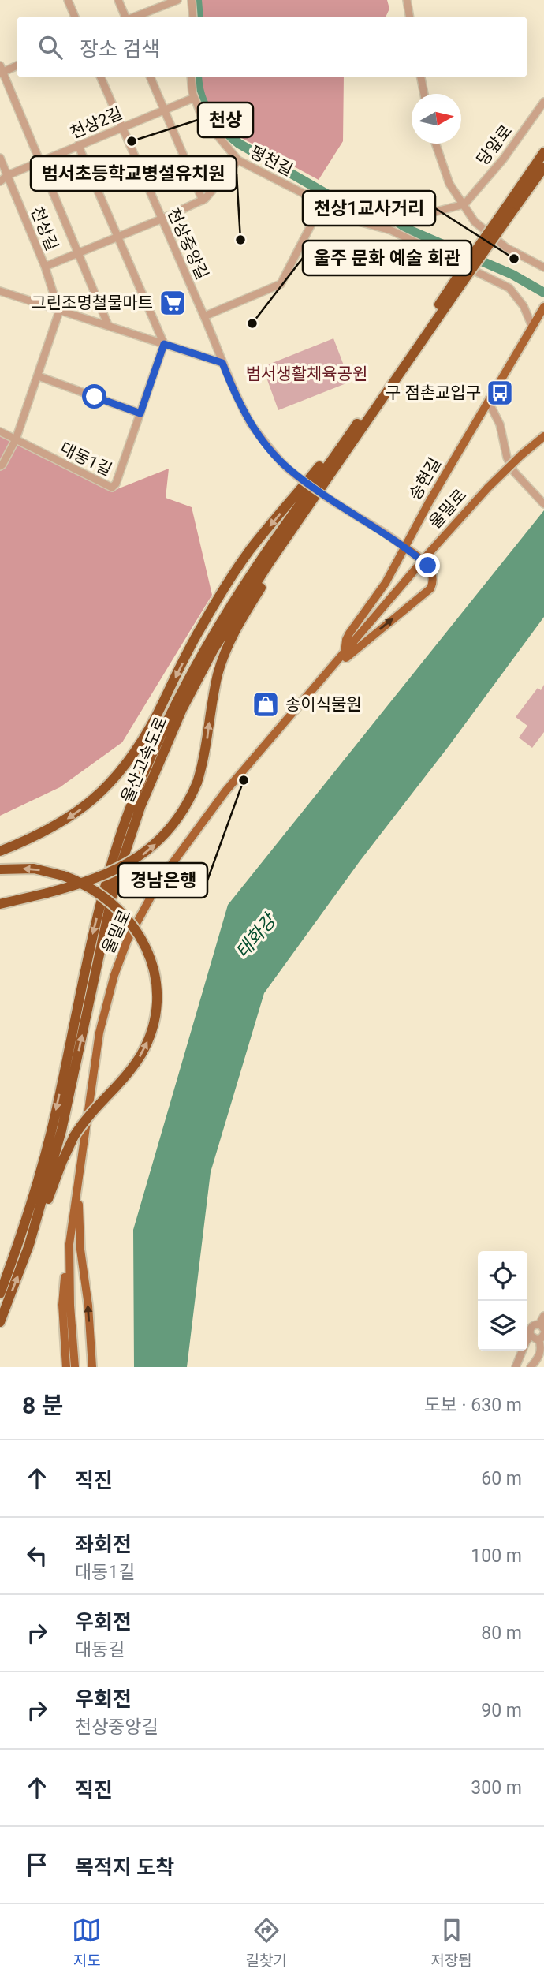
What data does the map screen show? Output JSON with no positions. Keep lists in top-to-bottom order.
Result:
{
  "streets": {
    "highway": ["울산고속도로"],
    "main road": ["송현길", "울밀로"],
    "street": [
      "천상2길",
      "당앞로",
      "평천길",
      "천상길",
      "천상중앙길",
      "대동1길"
    ]
  },
  "crossings": [
    ["천상2길", "평천길"],
    ["천상2길", "천상길"],
    ["천상2길", "천상중앙길"],
    ["천상중앙길", "송현길"],
    ["송현길", "울밀로"]
  ],
  "water": ["태화강"],
  "parks": ["범서생활체육공원"],
  "places": {
    "other": [
      "천상",
      "범서초등학교병설유치원",
      "천상1교사거리",
      "울주 문화 예술 회관",
      "경남은행"
    ],
    "supermarket": ["그린조명철물마트"],
    "bus stop": ["구 점촌교입구"],
    "shop": ["송이식물원"]
  },
  "north": "right",
  "page": {
    "search": "장소 검색",
    "heading": ["8 분", "도보 · 630 m"],
    "list": [
      ["직진", "60 m"],
      ["좌회전", "대동1길", "100 m"],
      ["우회전", "대동길", "80 m"],
      ["우회전", "천상중앙길", "90 m"],
      ["직진", "300 m"],
      "목적지 도착"
    ],
    "nav": ["지도", "길찾기", "저장됨"]
  }
}
